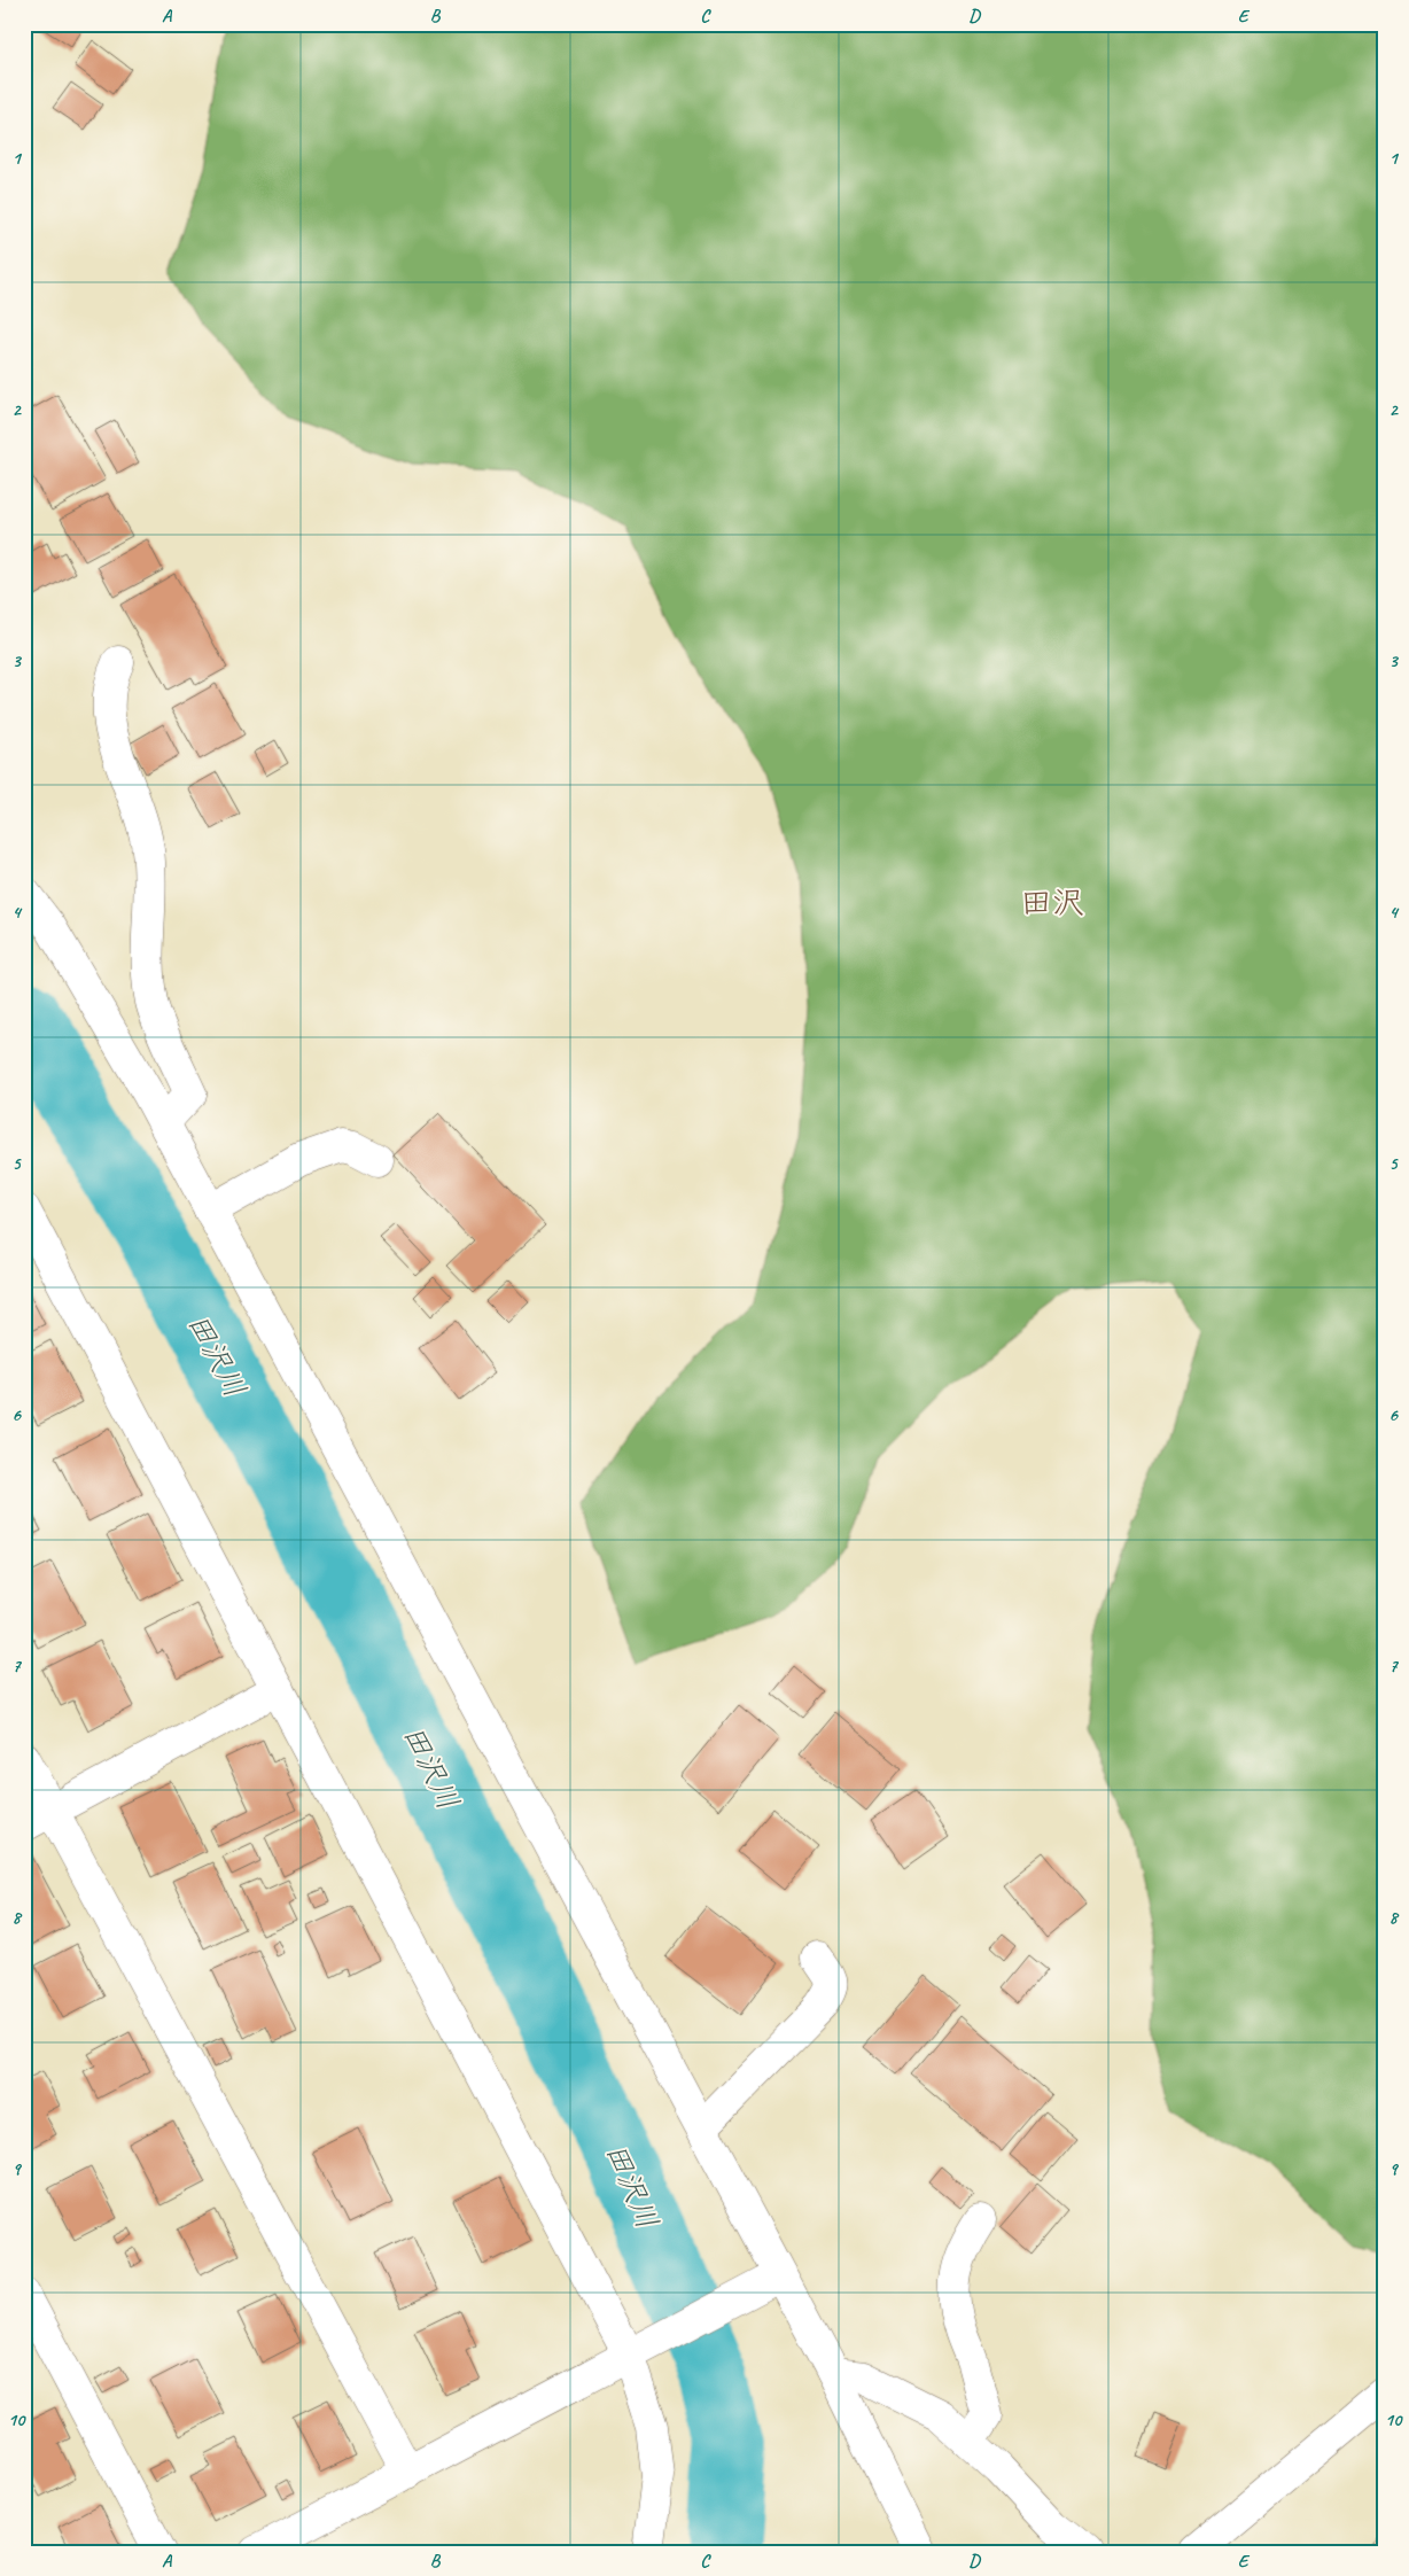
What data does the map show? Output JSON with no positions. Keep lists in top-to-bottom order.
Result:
{
  "districts": ["田沢"],
  "water": ["田沢川"],
  "grid": {
    "columns": [
      "A",
      "B",
      "C",
      "D",
      "E"
    ],
    "rows": [
      "1",
      "2",
      "3",
      "4",
      "5",
      "6",
      "7",
      "8",
      "9",
      "10"
    ]
  }
}
